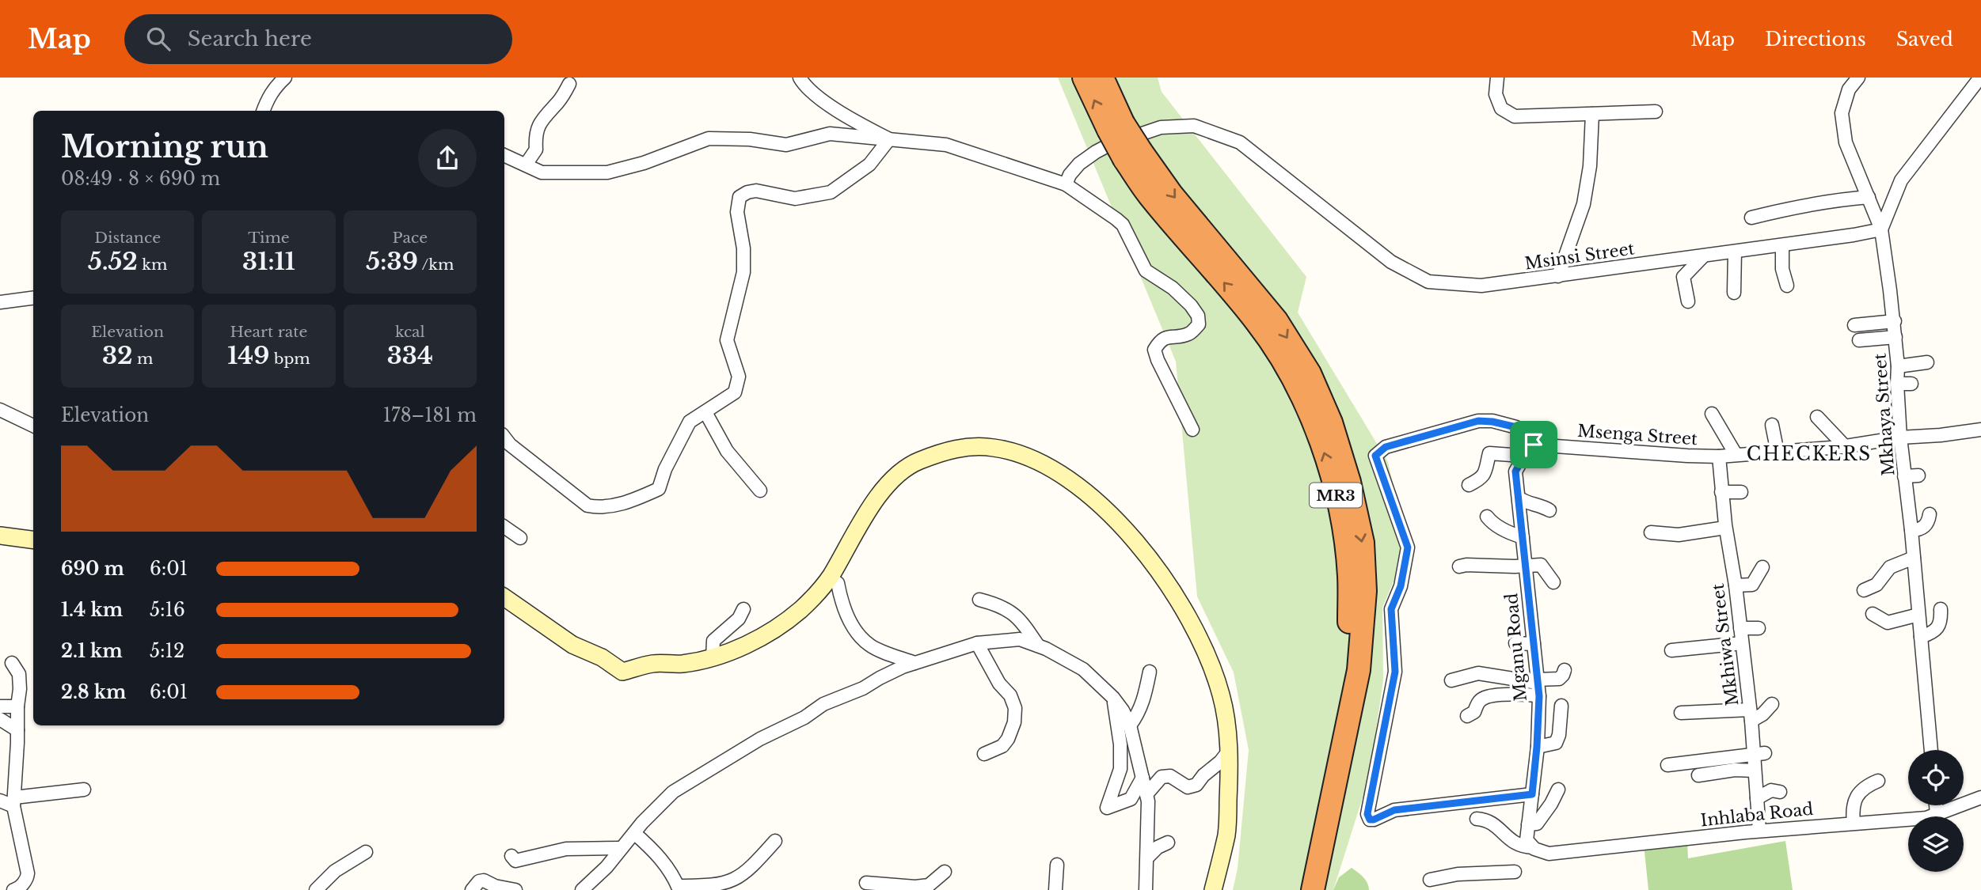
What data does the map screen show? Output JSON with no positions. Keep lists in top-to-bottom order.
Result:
{
  "streets": {
    "highway": ["MR3"],
    "street": [
      "Msinsi Street",
      "Mkhaya Street",
      "Msenga Street",
      "Mkhiwa Street",
      "Mganu Road",
      "Inhlaba Road"
    ]
  },
  "crossings": [
    ["Msinsi Street", "Mkhaya Street"],
    ["Msinsi Street", "MR3"],
    ["Mkhaya Street", "Msenga Street"],
    ["Msenga Street", "Mkhiwa Street"],
    ["Msenga Street", "Mganu Road"],
    ["Mkhiwa Street", "Inhlaba Road"],
    ["Mganu Road", "Inhlaba Road"]
  ],
  "districts": ["CHECKERS"],
  "page": {
    "header": "Map",
    "search": "Search here",
    "nav": ["Map", "Directions", "Saved"],
    "heading": ["Morning run", "08:49 · 8 × 690 m"],
    "stats": [
      ["Distance", "5.52 km"],
      ["Time", "31:11"],
      ["Pace", "5:39 /km"],
      ["Elevation", "32 m"],
      ["Heart rate", "149 bpm"],
      ["kcal", "334"]
    ],
    "chart": ["Elevation", "178–181 m"],
    "list": [
      {
        "name": "690 m",
        "note": "6:01"
      },
      {
        "name": "1.4 km",
        "note": "5:16"
      },
      {
        "name": "2.1 km",
        "note": "5:12"
      },
      {
        "name": "2.8 km",
        "note": "6:01"
      }
    ]
  }
}
